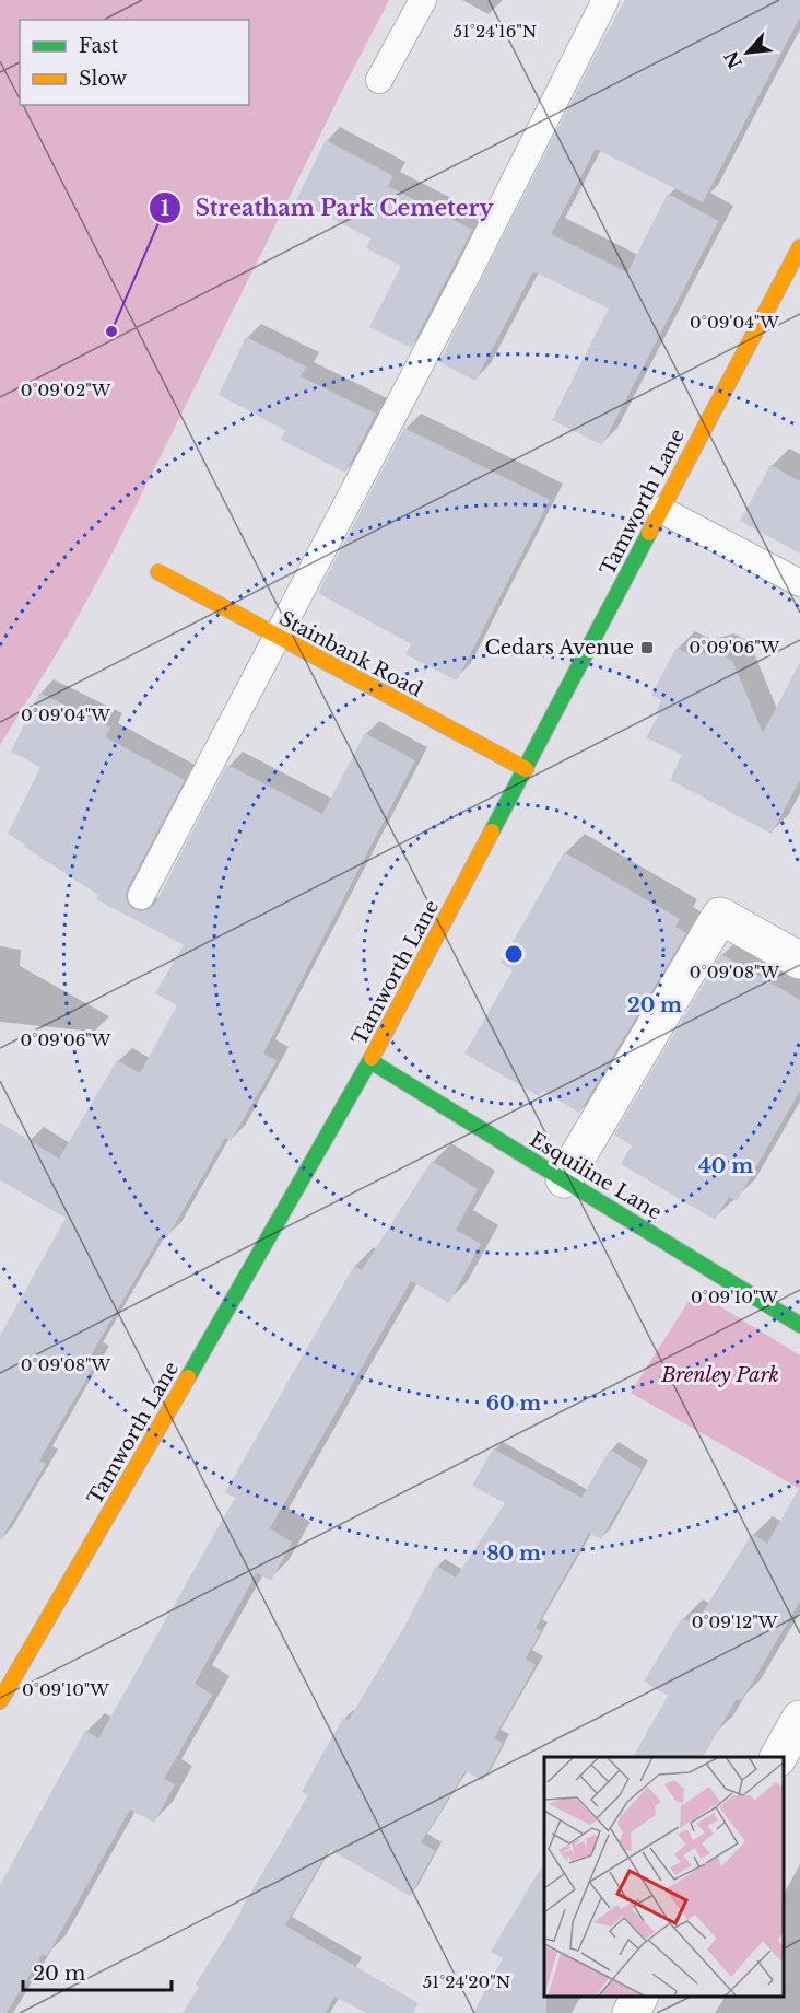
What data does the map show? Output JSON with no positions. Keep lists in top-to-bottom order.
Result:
{
  "streets": {
    "street": ["Tamworth Lane", "Stainbank Road", "Esquiline Lane"]
  },
  "crossings": [
    ["Tamworth Lane", "Stainbank Road"],
    ["Tamworth Lane", "Esquiline Lane"]
  ],
  "parks": ["Brenley Park"],
  "places": {
    "other": ["Streatham Park Cemetery"],
    "transit": ["Cedars Avenue"]
  },
  "legend": ["Fast", "Slow"],
  "scale_bar": "20 m",
  "north": "bottom left",
  "coordinates": [
    "51°24'16\"N",
    "0°09'04\"W",
    "0°09'02\"W",
    "0°09'06\"W",
    "0°09'08\"W",
    "0°09'10\"W",
    "0°09'12\"W",
    "51°24'20\"N"
  ],
  "rings": [
    "20 m",
    "40 m",
    "60 m",
    "80 m"
  ]
}
